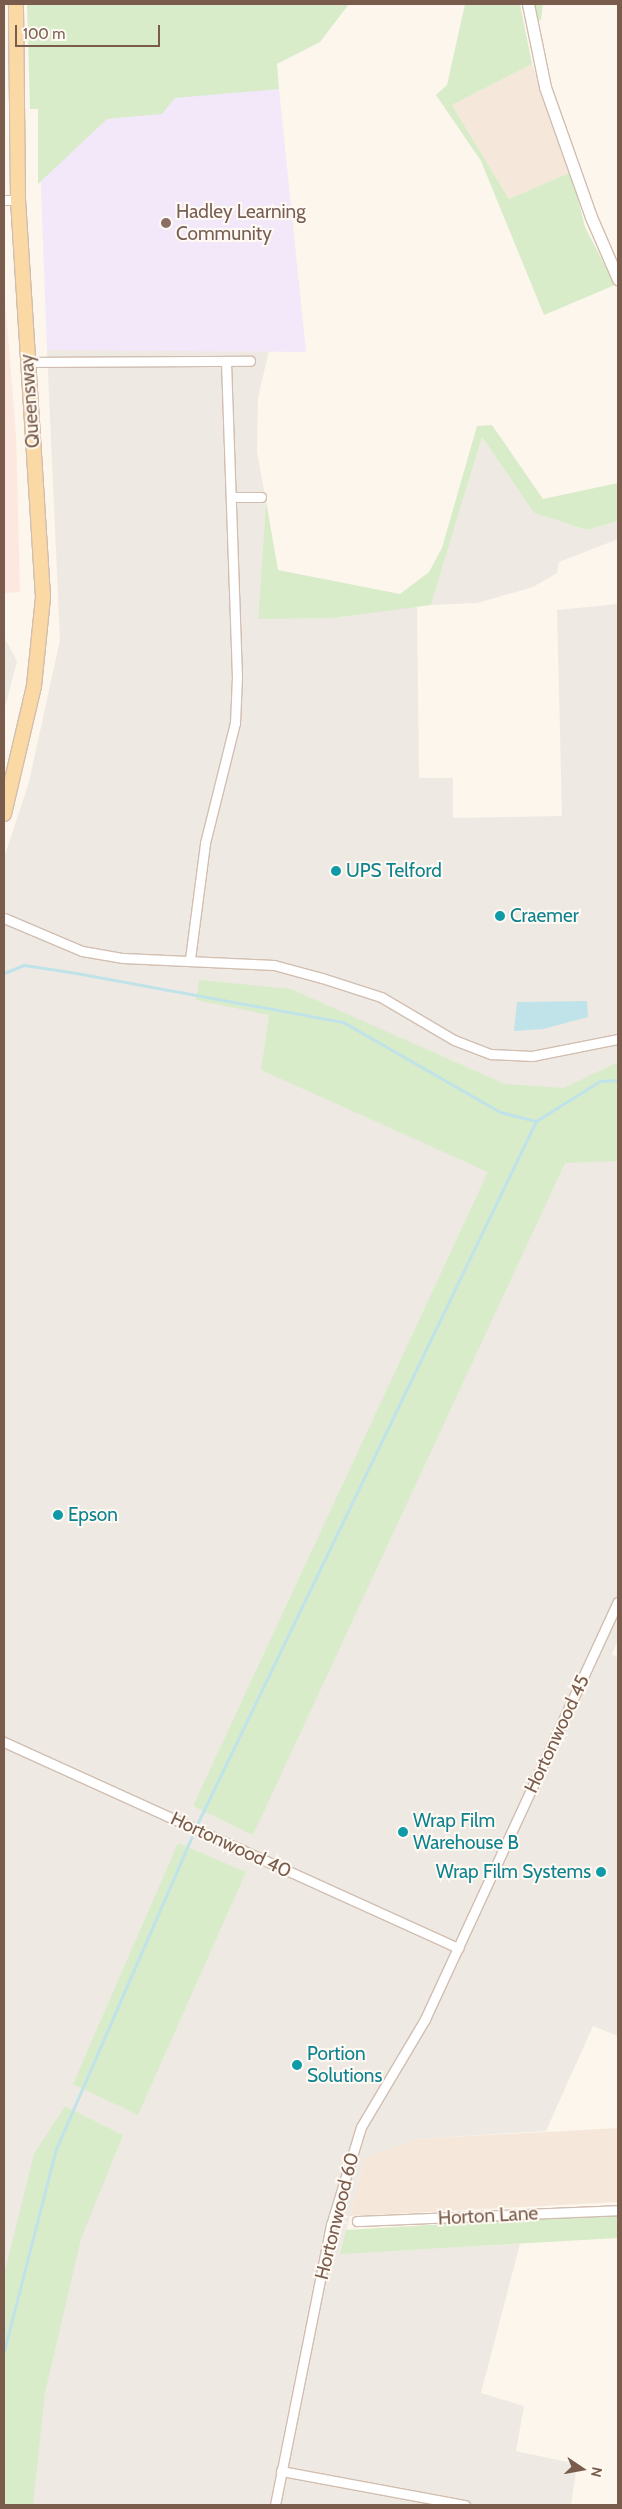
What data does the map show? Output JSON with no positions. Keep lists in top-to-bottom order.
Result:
{
  "streets": {
    "main road": ["Queensway"],
    "street": [
      "Hortonwood 45",
      "Hortonwood 40",
      "Hortonwood 60",
      "Horton Lane"
    ]
  },
  "crossings": [
    ["Hortonwood 45", "Hortonwood 40"],
    ["Hortonwood 45", "Hortonwood 60"],
    ["Hortonwood 40", "Hortonwood 60"]
  ],
  "places": [
    "Hadley Learning Community",
    "UPS Telford",
    "Craemer",
    "Epson",
    "Wrap Film Warehouse B",
    "Wrap Film Systems",
    "Portion Solutions"
  ],
  "scale_bar": "100 m",
  "north": "right"
}
